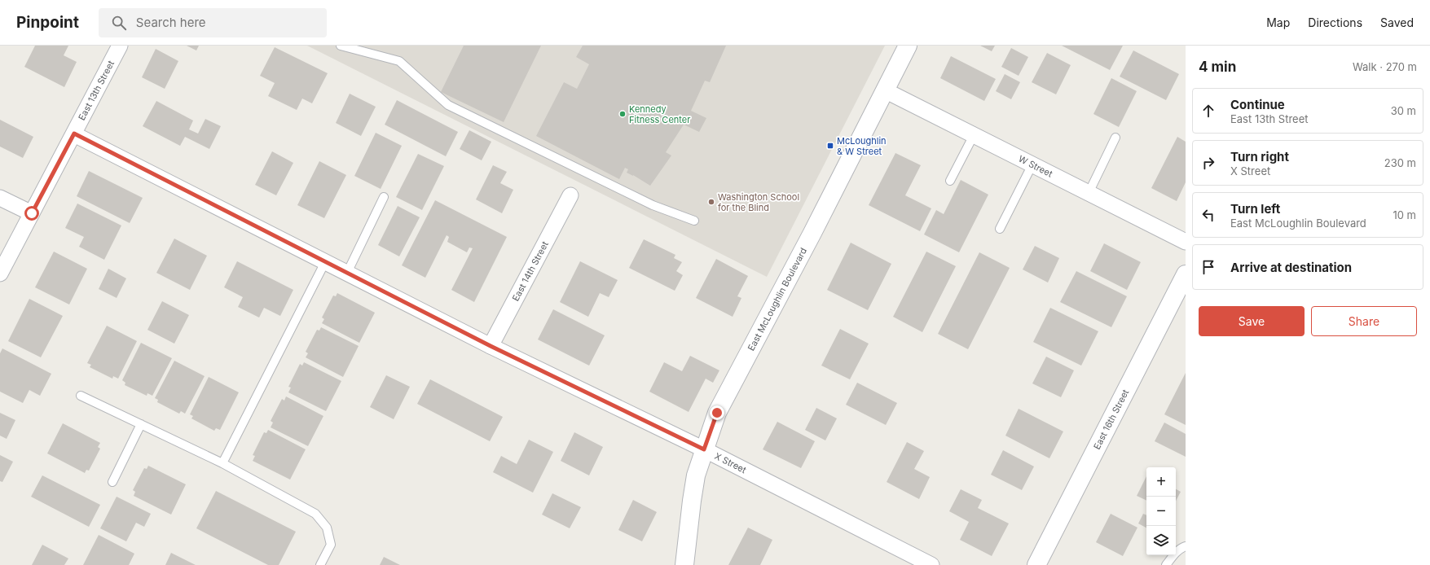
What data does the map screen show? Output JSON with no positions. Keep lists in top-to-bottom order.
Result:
{
  "streets": {
    "street": [
      "East 13th Street",
      "W Street",
      "East 14th Street",
      "East McLoughlin Boulevard",
      "East 16th Street",
      "X Street"
    ]
  },
  "crossings": [
    ["East 13th Street", "X Street"],
    ["W Street", "East McLoughlin Boulevard"],
    ["East 14th Street", "X Street"],
    ["East McLoughlin Boulevard", "X Street"]
  ],
  "places": {
    "other": ["Kennedy Fitness Center", "Washington School for the Blind"],
    "transit": ["McLoughlin & W Street"]
  },
  "page": {
    "header": "Pinpoint",
    "search": "Search here",
    "nav": ["Map", "Directions", "Saved"],
    "heading": ["4 min", "Walk · 270 m"],
    "list": [
      ["Continue", "East 13th Street", "30 m"],
      ["Turn right", "X Street", "230 m"],
      ["Turn left", "East McLoughlin Boulevard", "10 m"],
      "Arrive at destination"
    ],
    "buttons": ["Save", "Share"],
    "map_buttons": ["+", "−"]
  }
}
